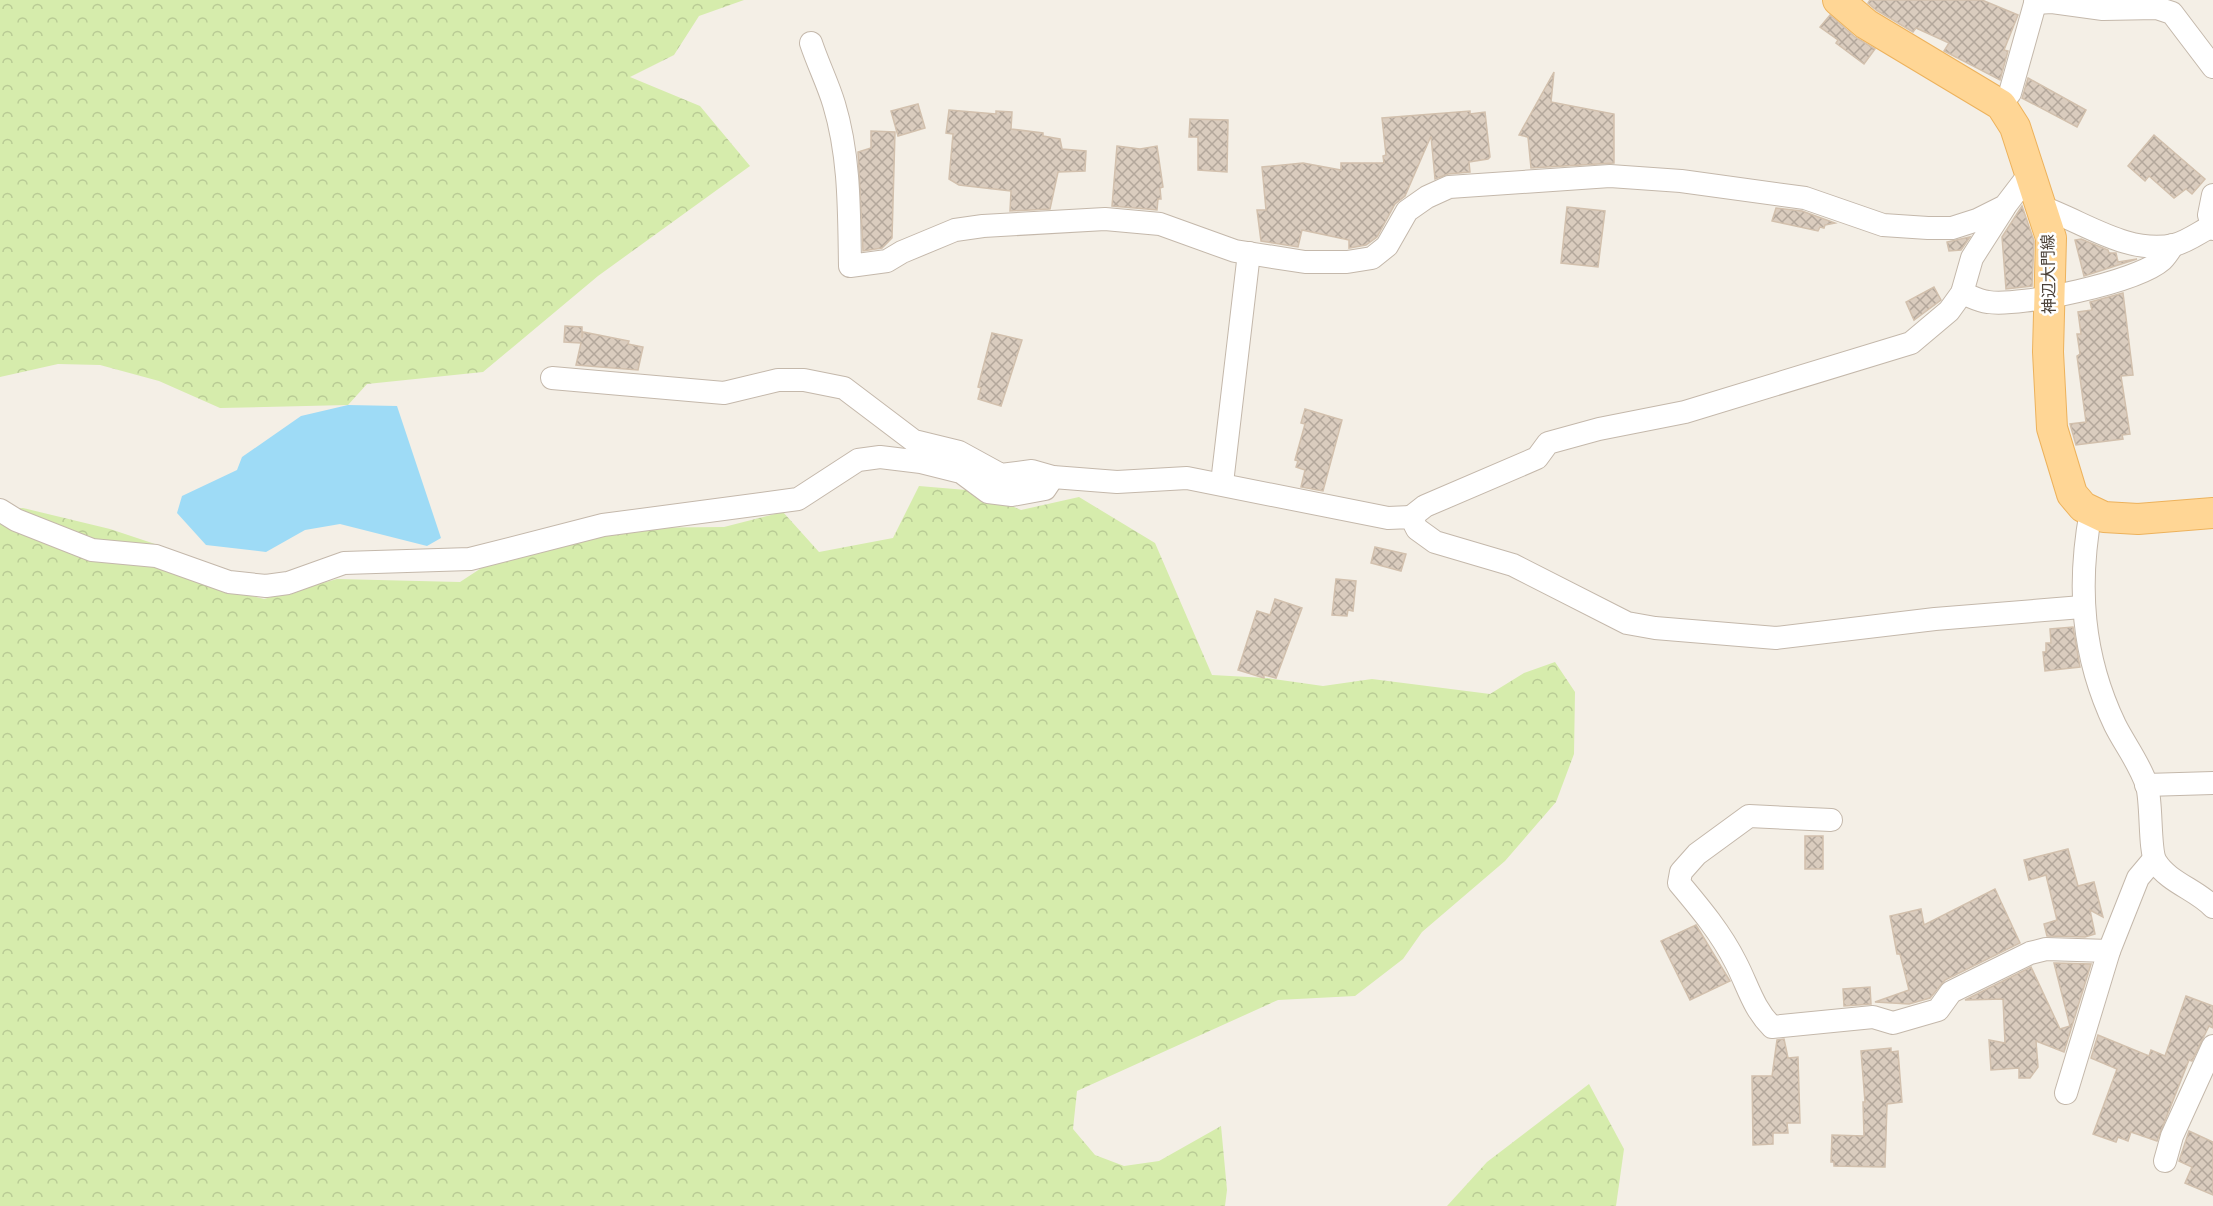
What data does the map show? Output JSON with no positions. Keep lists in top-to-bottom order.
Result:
{
  "streets": {
    "main road": ["神辺大門線"]
  }
}
